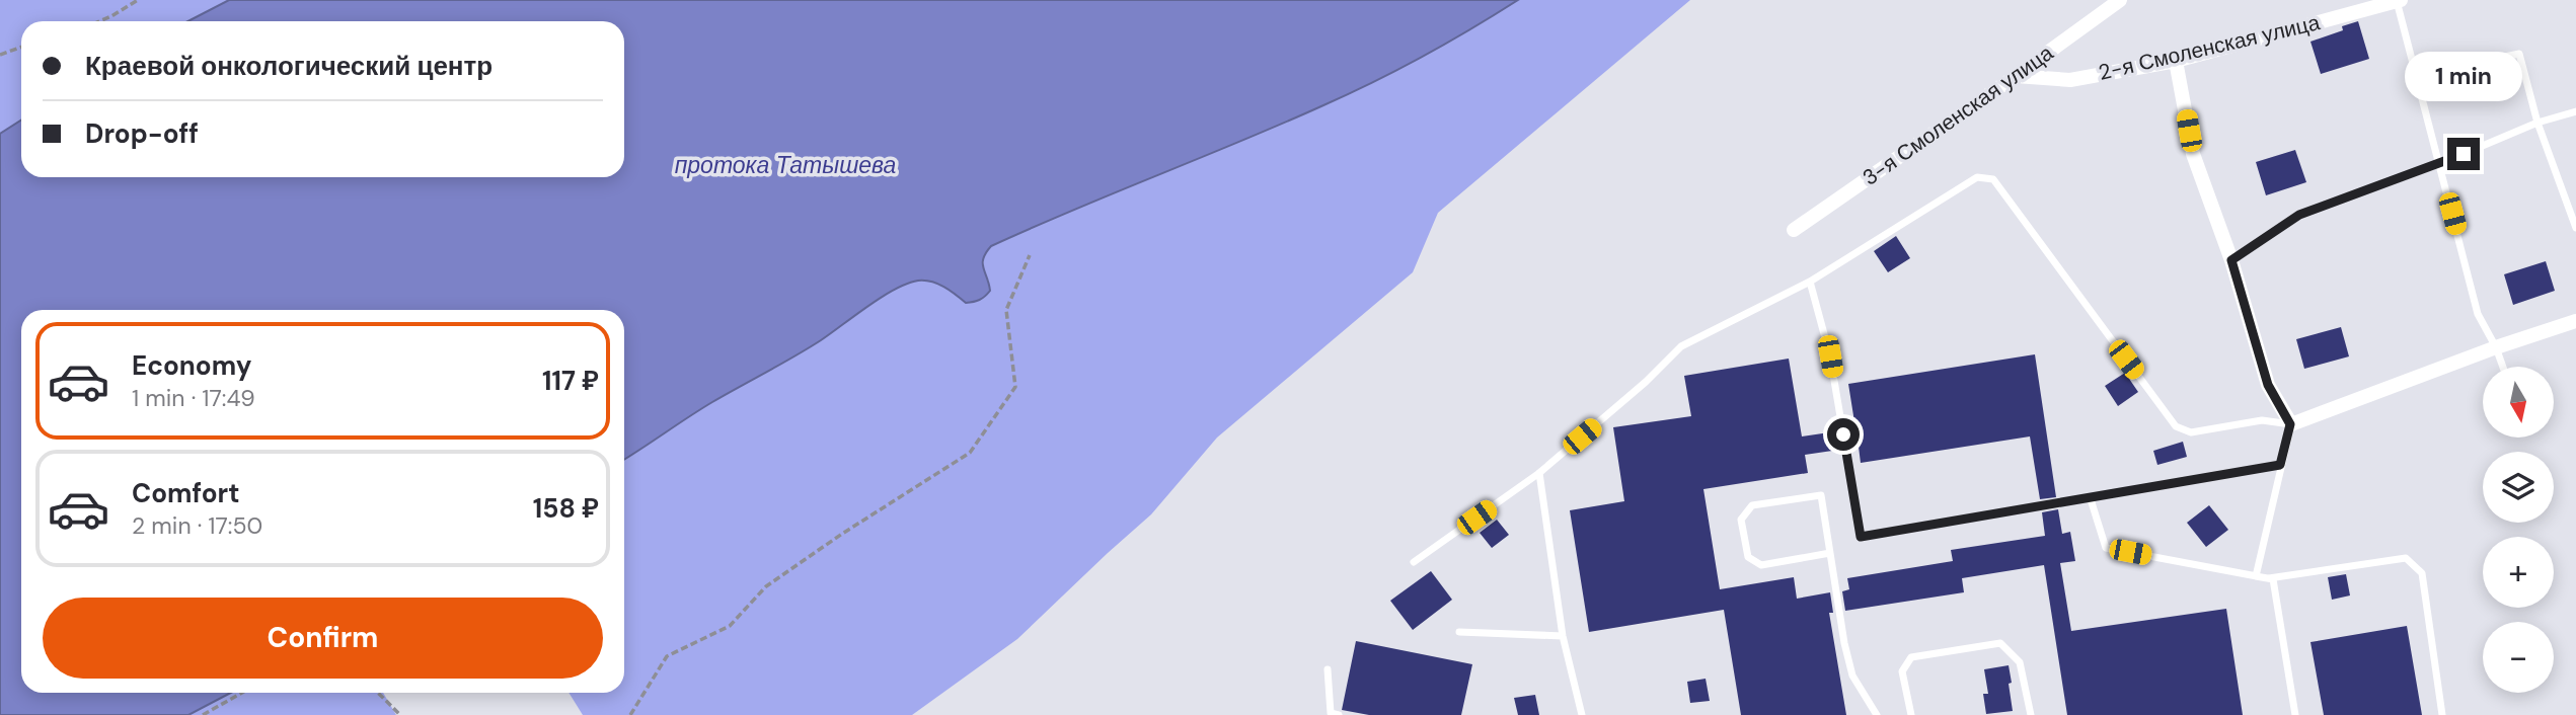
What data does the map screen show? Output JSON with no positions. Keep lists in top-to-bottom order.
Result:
{
  "streets": {
    "street": ["2-я Смоленская улица", "3-я Смоленская улица"]
  },
  "crossings": [
    ["2-я Смоленская улица", "3-я Смоленская улица"]
  ],
  "water": ["протока Татышева"],
  "north": "bottom",
  "page": {
    "banner": ["Краевой онкологический центр", "Drop-off"],
    "bubble": "1 min",
    "list": [
      {
        "name": "Economy",
        "note": "1 min · 17:49",
        "value": "117 ₽"
      },
      {
        "name": "Comfort",
        "note": "2 min · 17:50",
        "value": "158 ₽"
      }
    ],
    "map_buttons": ["+", "−"],
    "buttons": "Confirm"
  }
}
